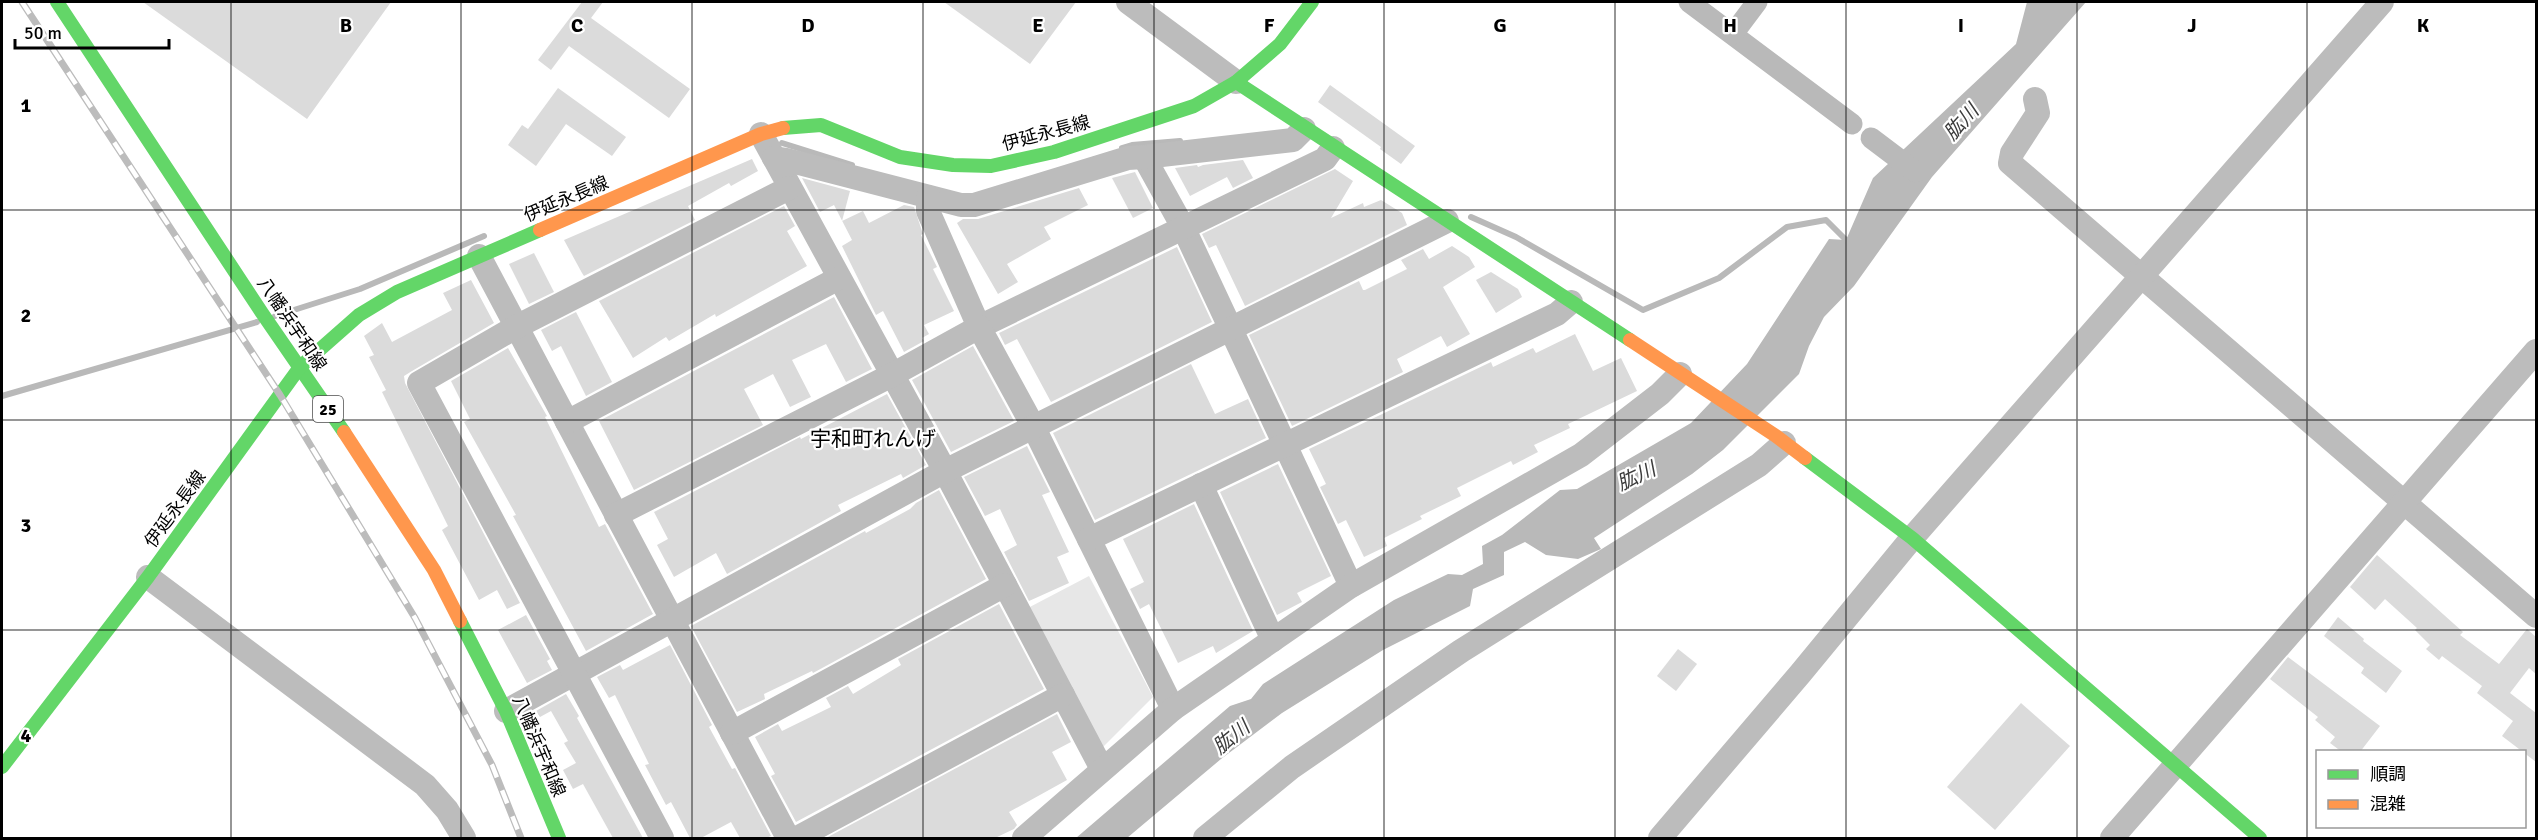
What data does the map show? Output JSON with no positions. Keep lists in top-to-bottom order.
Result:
{
  "streets": {
    "main road": ["伊延永長線", "八幡浜宇和線", "25"]
  },
  "crossings": [
    ["伊延永長線", "八幡浜宇和線"]
  ],
  "districts": ["宇和町れんげ"],
  "water": ["肱川"],
  "legend": ["順調", "混雑"],
  "scale_bar": "50 m",
  "grid": {
    "columns": [
      "B",
      "C",
      "D",
      "E",
      "F",
      "G",
      "H",
      "I",
      "J",
      "K"
    ],
    "rows": [
      "1",
      "2",
      "3",
      "4"
    ]
  }
}
